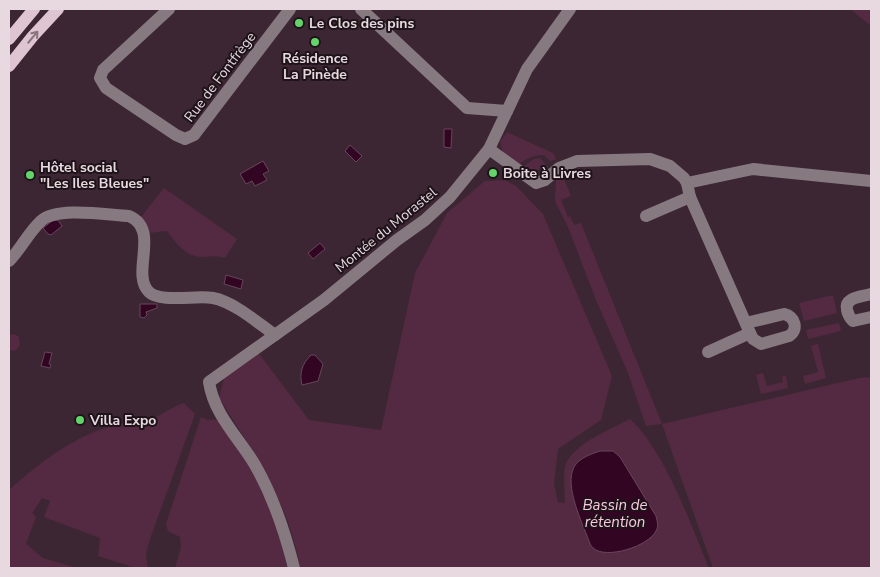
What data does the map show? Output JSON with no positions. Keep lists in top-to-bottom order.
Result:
{
  "streets": {
    "street": ["Rue de Fontfrège", "Montée du Morastel"]
  },
  "water": ["Bassin de rétention"],
  "places": [
    "Le Clos des pins",
    "Résidence La Pinède",
    "Boite à Livres",
    "Hôtel social \"Les Iles Bleues\"",
    "Villa Expo"
  ]
}
